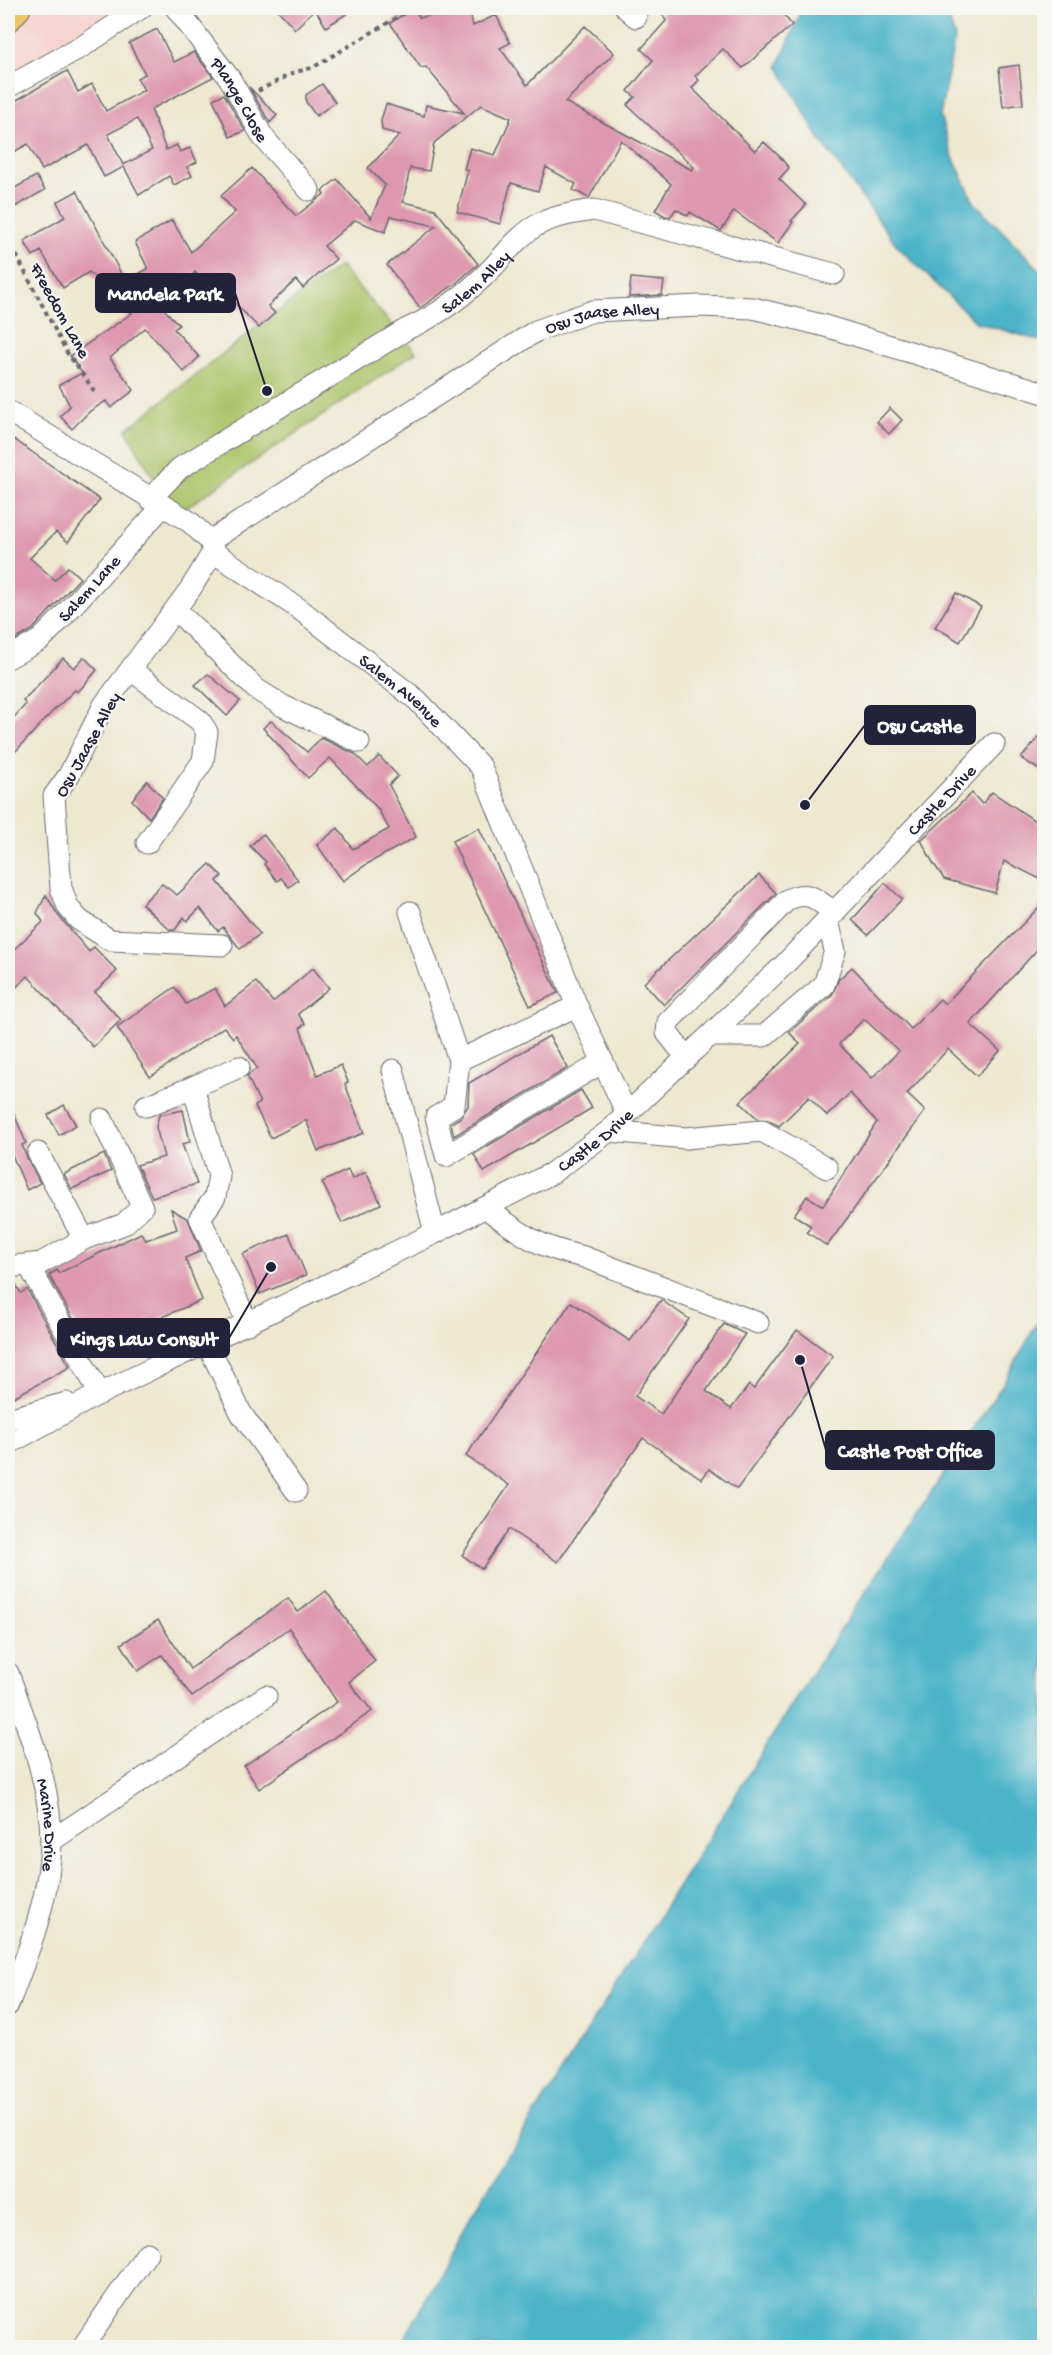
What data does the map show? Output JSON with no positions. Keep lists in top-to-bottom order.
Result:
{
  "streets": {
    "street": [
      "Plange Close",
      "Salem Alley",
      "Osu Jaase Alley",
      "Salem Lane",
      "Salem Avenue",
      "Castle Drive",
      "Marine Drive"
    ],
    "path": ["Freedom Lane"]
  },
  "crossings": [
    ["Salem Alley", "Salem Lane"],
    ["Salem Alley", "Salem Avenue"],
    ["Osu Jaase Alley", "Salem Avenue"],
    ["Salem Lane", "Salem Avenue"],
    ["Salem Avenue", "Castle Drive"]
  ],
  "places": [
    "Mandela Park",
    "Osu Castle",
    "Kings Law Consult",
    "Castle Post Office"
  ]
}
